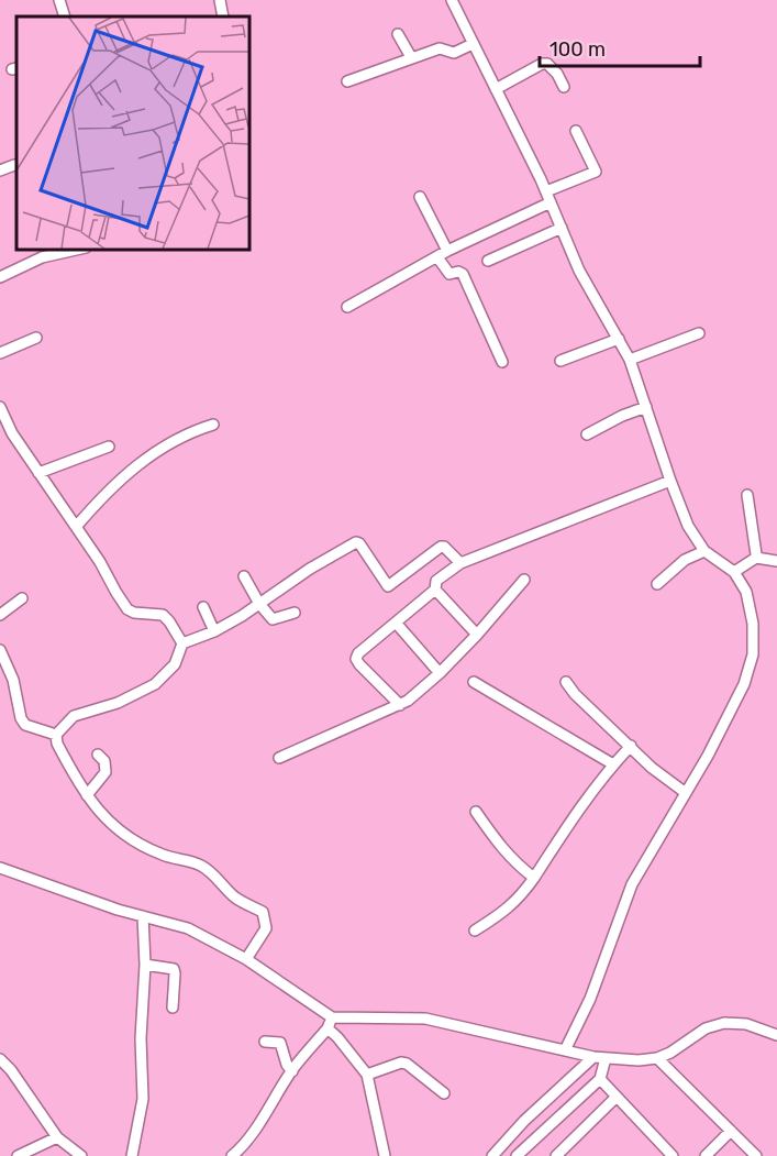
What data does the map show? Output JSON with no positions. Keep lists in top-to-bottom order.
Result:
{
  "scale_bar": "100 m"
}
